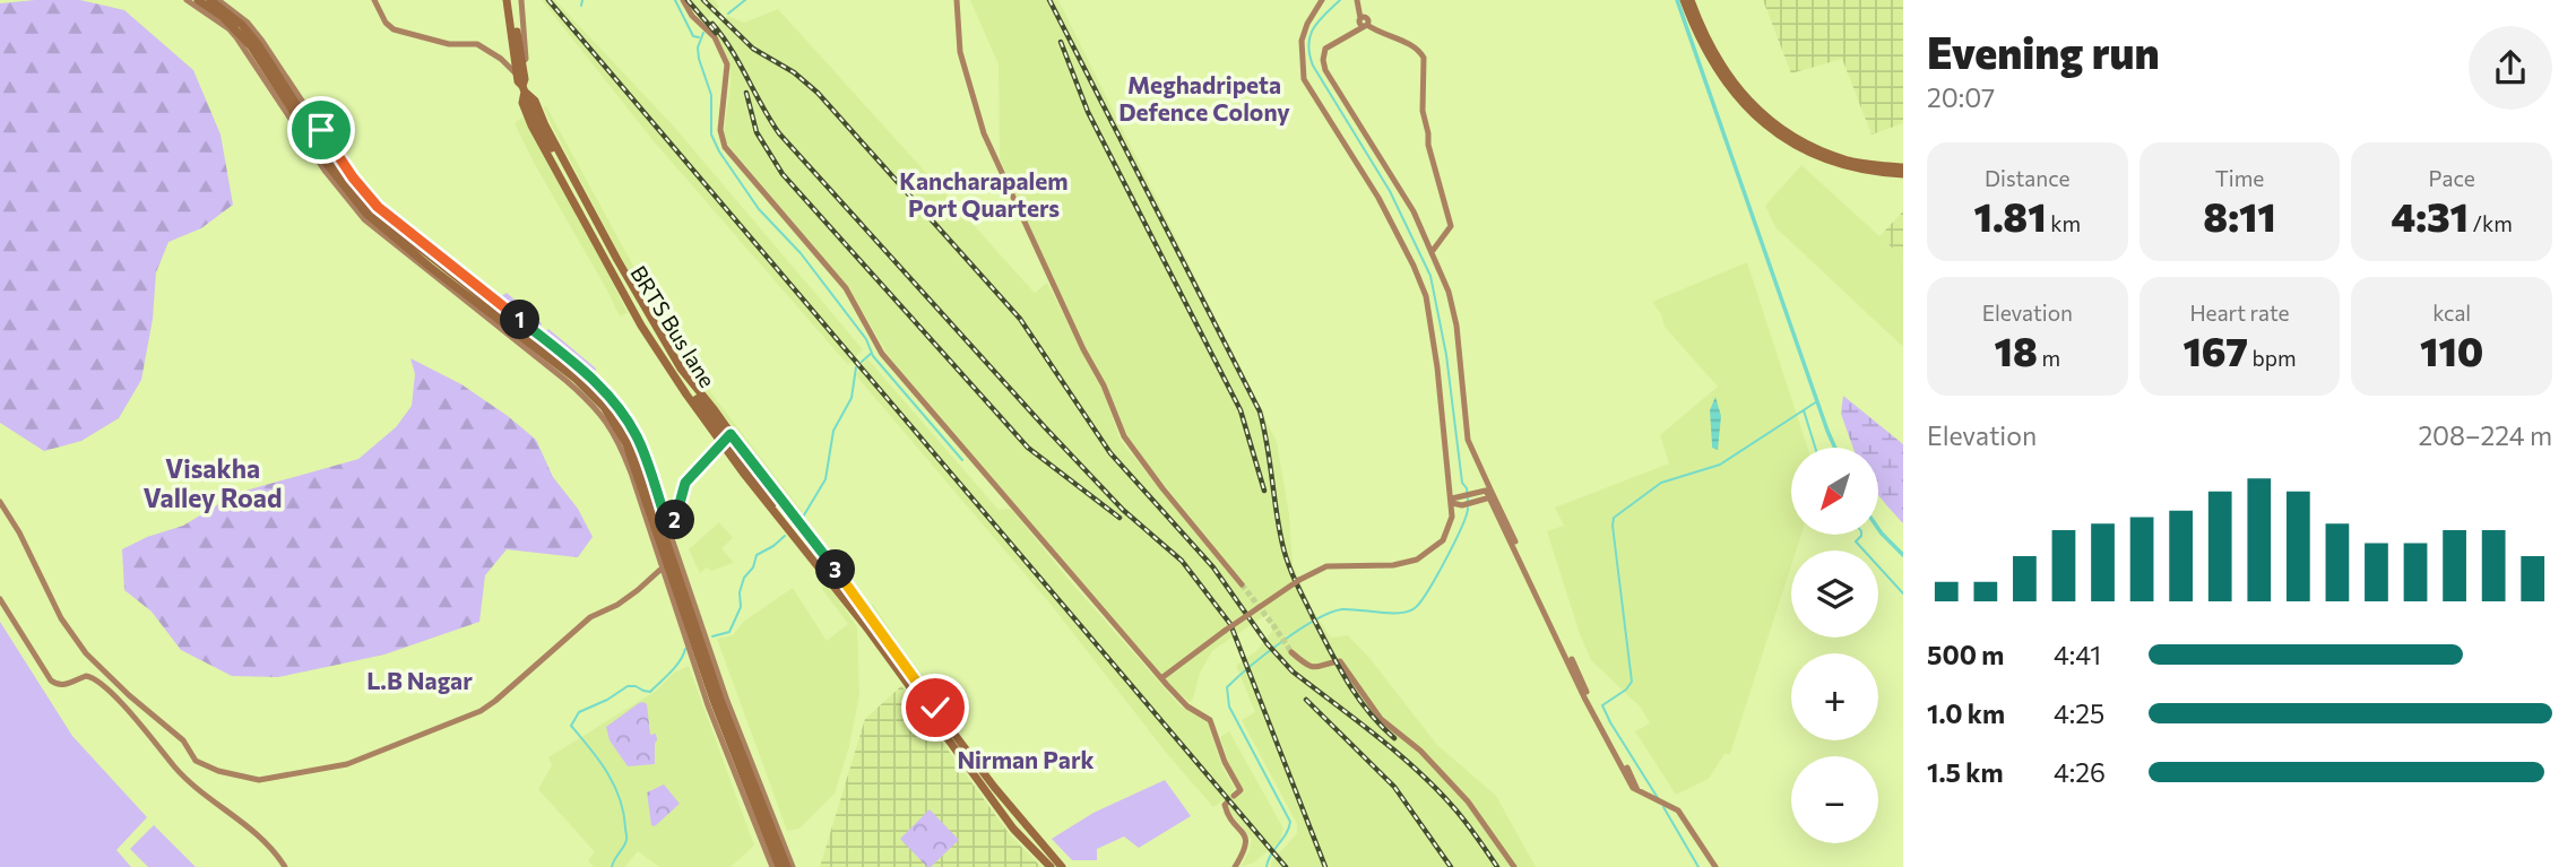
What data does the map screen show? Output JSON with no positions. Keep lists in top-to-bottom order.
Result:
{
  "districts": [
    "Meghadripeta Defence Colony",
    "Kancharapalem Port Quarters",
    "Visakha Valley Road",
    "L.B Nagar",
    "Nirman Park"
  ],
  "north": "bottom left",
  "page": {
    "heading": ["Evening run", "20:07"],
    "stats": [
      ["Distance", "1.81 km"],
      ["Time", "8:11"],
      ["Pace", "4:31 /km"],
      ["Elevation", "18 m"],
      ["Heart rate", "167 bpm"],
      ["kcal", "110"]
    ],
    "pins": ["1", "2", "3"],
    "chart": ["Elevation", "208–224 m"],
    "map_buttons": ["+", "−"],
    "list": [
      {
        "name": "500 m",
        "note": "4:41"
      },
      {
        "name": "1.0 km",
        "note": "4:25"
      },
      {
        "name": "1.5 km",
        "note": "4:26"
      }
    ]
  }
}
